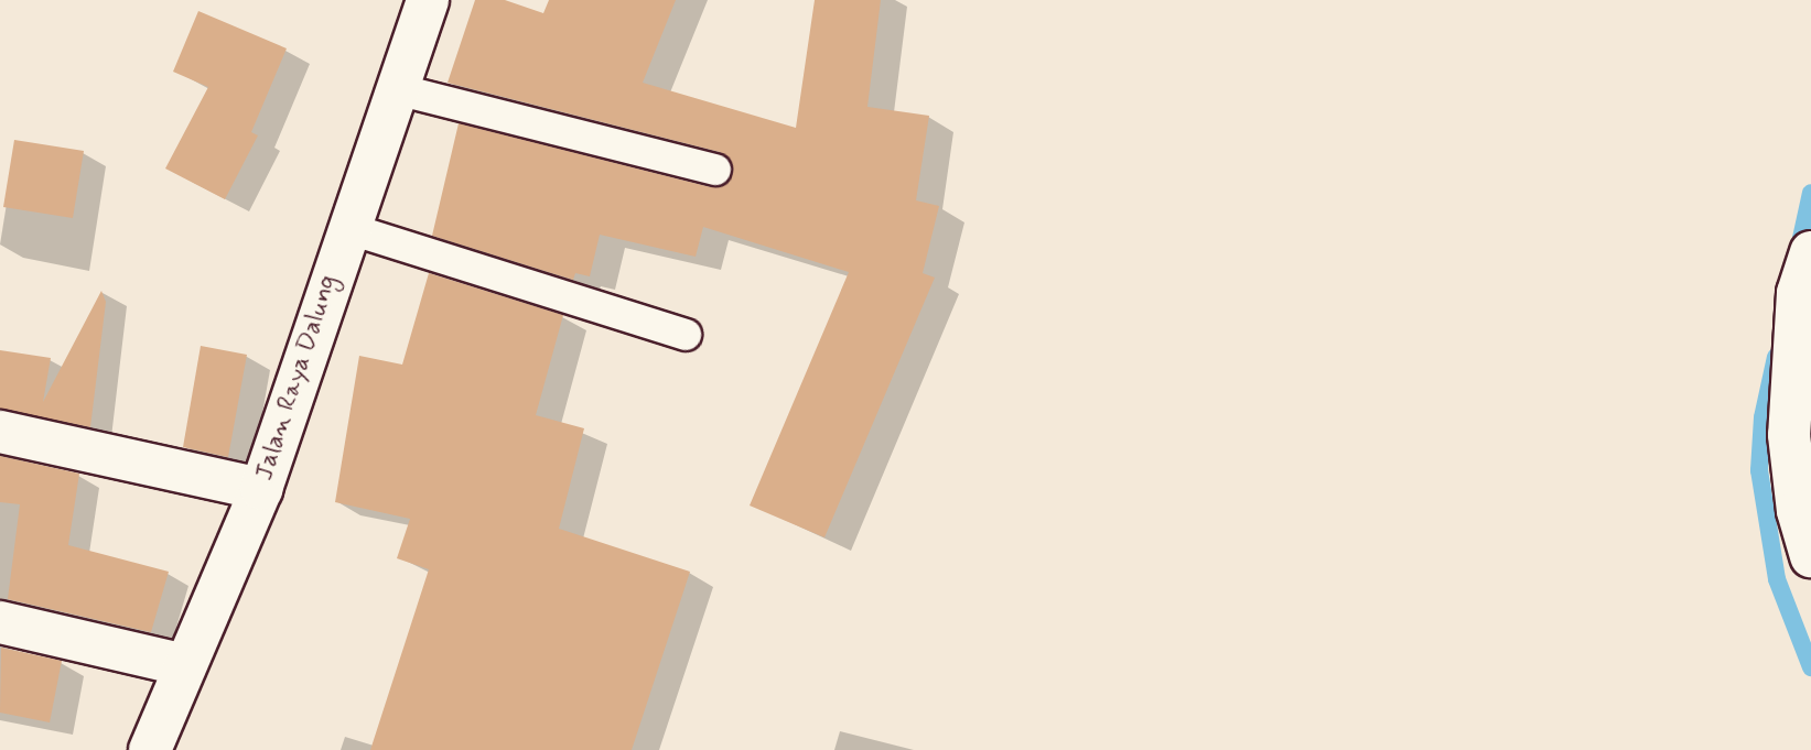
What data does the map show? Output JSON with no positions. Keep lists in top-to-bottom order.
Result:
{
  "streets": {
    "main road": ["Jalan Raya Dalung"]
  }
}
